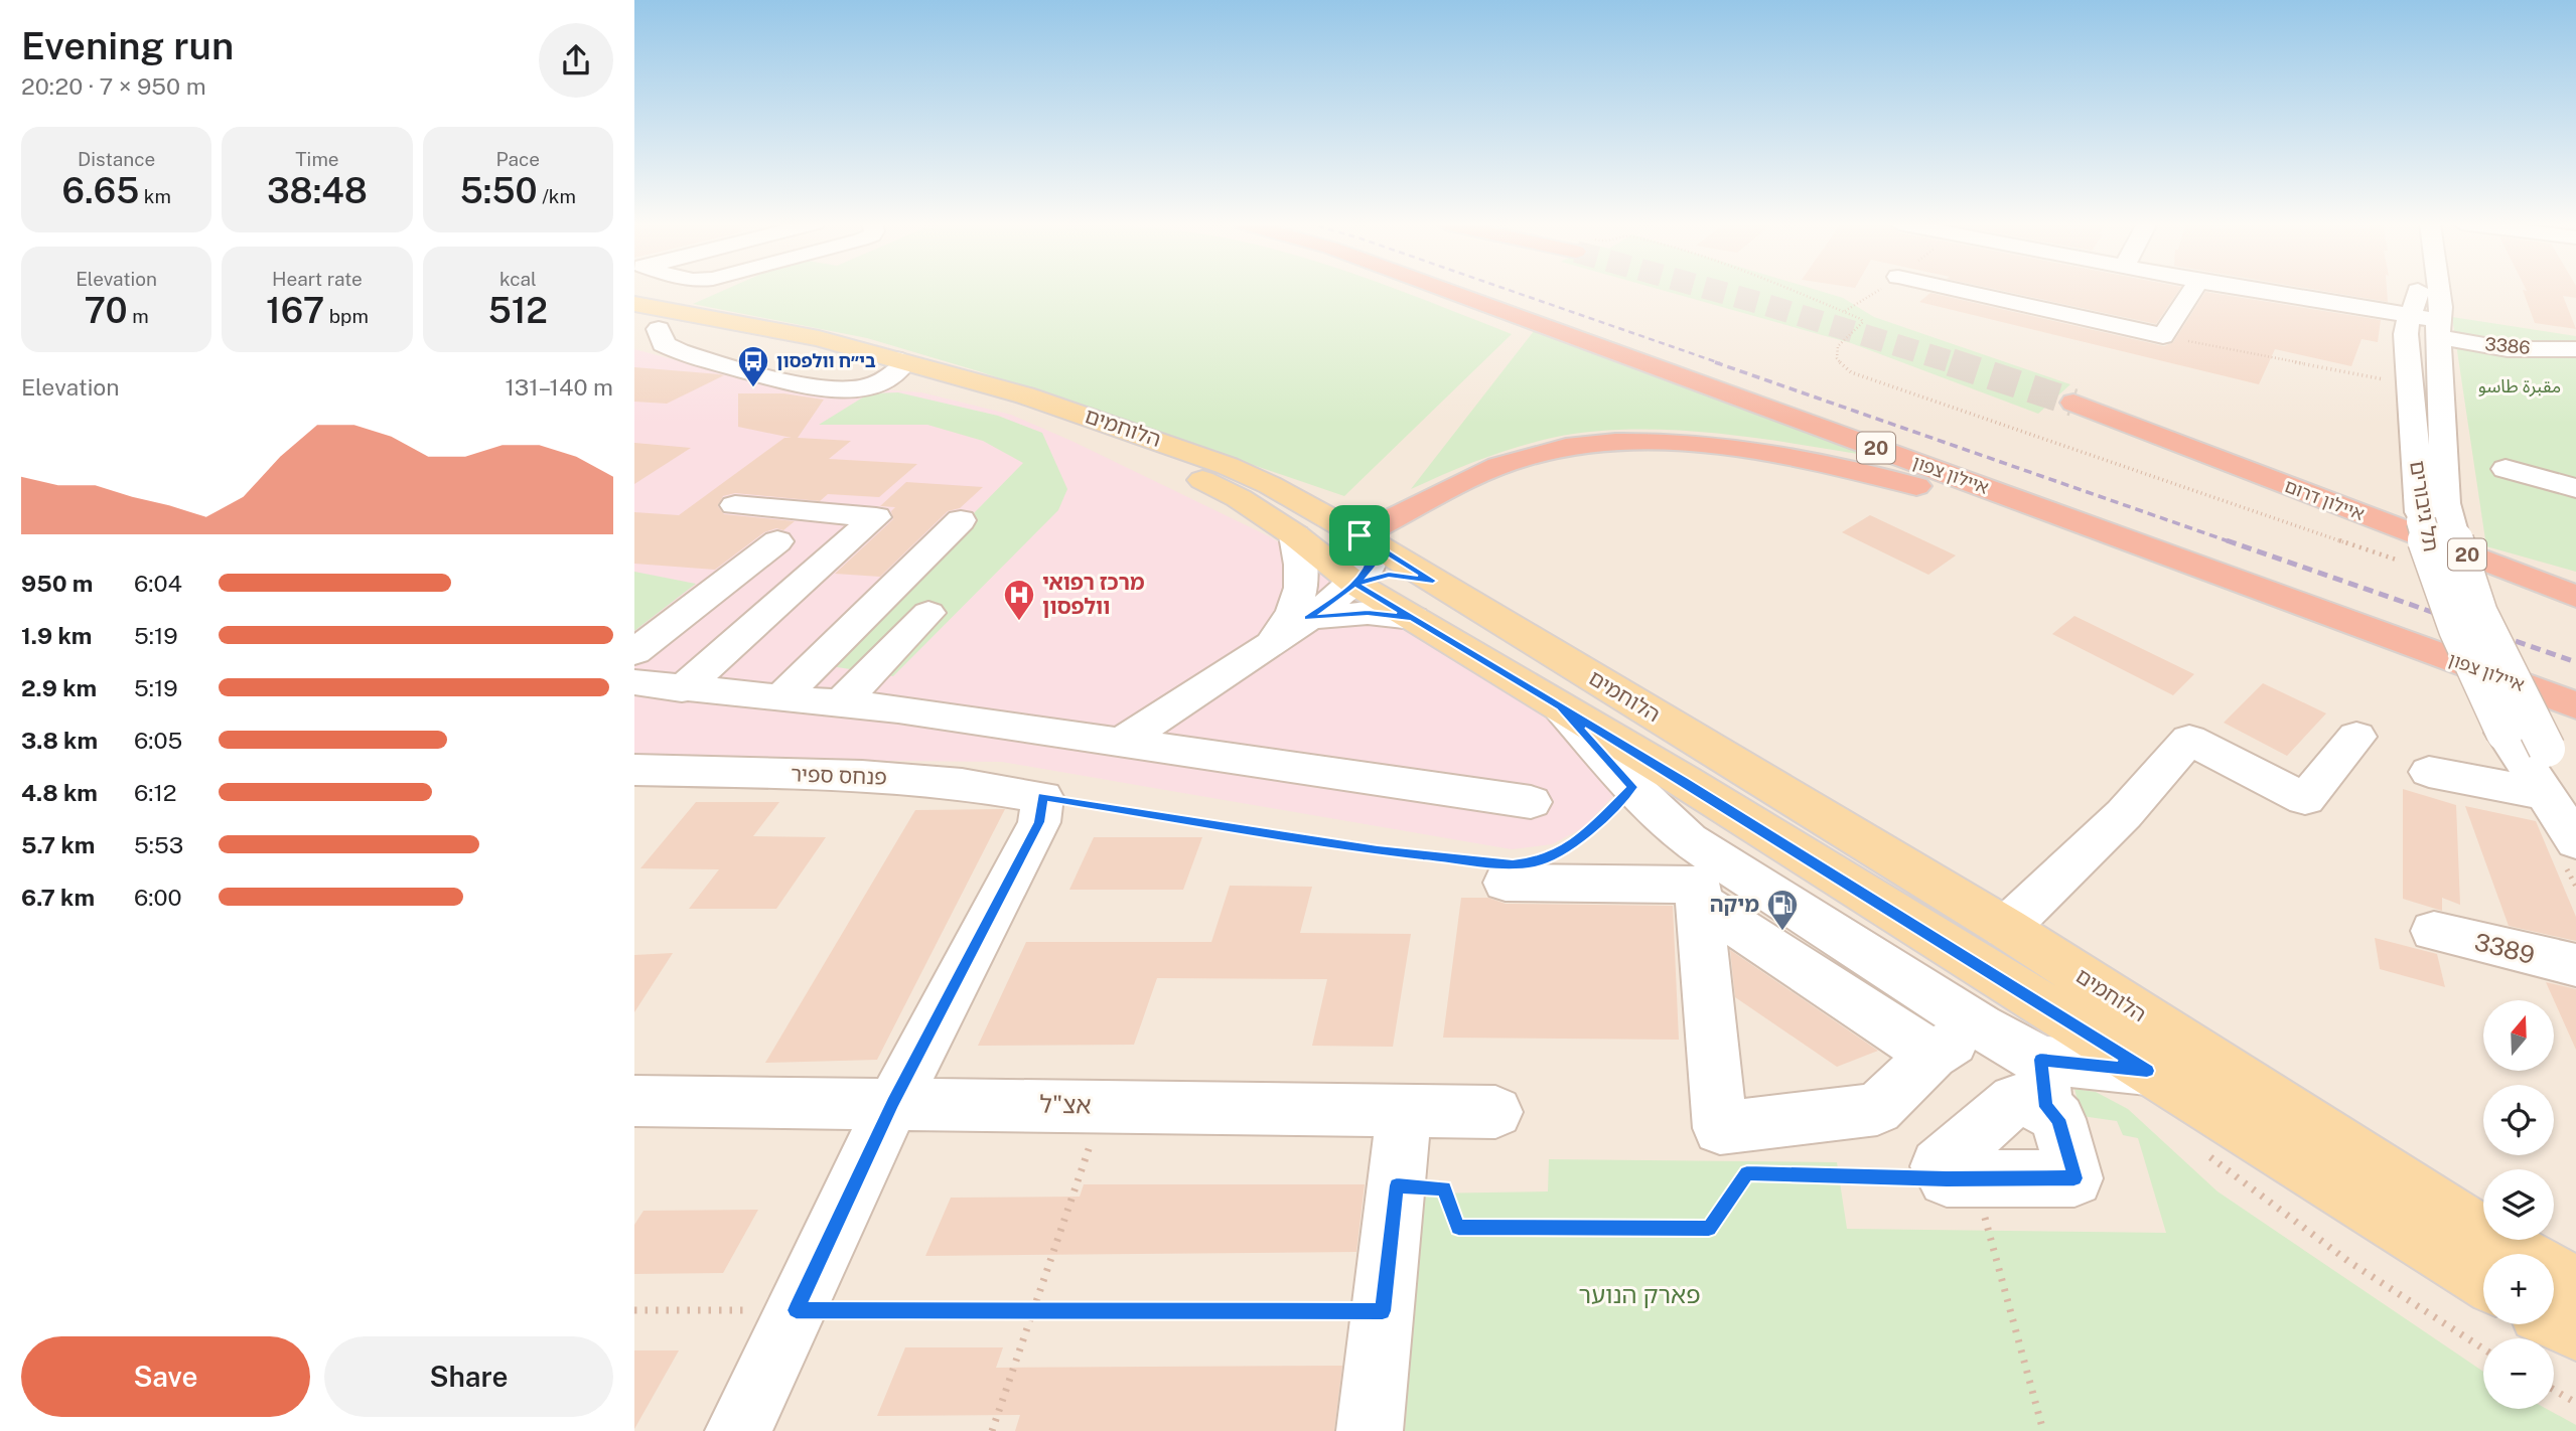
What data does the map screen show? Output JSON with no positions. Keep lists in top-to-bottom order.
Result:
{
  "streets": {
    "highway": ["20", "איילון צפון", "איילון דרום"],
    "main road": ["הלוחמים"],
    "street": [
      "3386",
      "תל גיבורים",
      "פנחס ספיר",
      "3389",
      "אצ\"ל"
    ]
  },
  "crossings": [
    ["3386", "תל גיבורים"]
  ],
  "parks": ["مقبرة طاسو", "פארק הנוער"],
  "places": {
    "bus stop": ["בי״ח וולפסון"],
    "hospital": ["מרכז רפואי וולפסון"],
    "fuel station": ["מיקה"]
  },
  "north": "top",
  "page": {
    "heading": ["Evening run", "20:20 · 7 × 950 m"],
    "stats": [
      ["Distance", "6.65 km"],
      ["Time", "38:48"],
      ["Pace", "5:50 /km"],
      ["Elevation", "70 m"],
      ["Heart rate", "167 bpm"],
      ["kcal", "512"]
    ],
    "chart": ["Elevation", "131–140 m"],
    "list": [
      {
        "name": "950 m",
        "note": "6:04"
      },
      {
        "name": "1.9 km",
        "note": "5:19"
      },
      {
        "name": "2.9 km",
        "note": "5:19"
      },
      {
        "name": "3.8 km",
        "note": "6:05"
      },
      {
        "name": "4.8 km",
        "note": "6:12"
      },
      {
        "name": "5.7 km",
        "note": "5:53"
      },
      {
        "name": "6.7 km",
        "note": "6:00"
      }
    ],
    "map_buttons": ["+", "−"],
    "buttons": ["Save", "Share"]
  }
}
